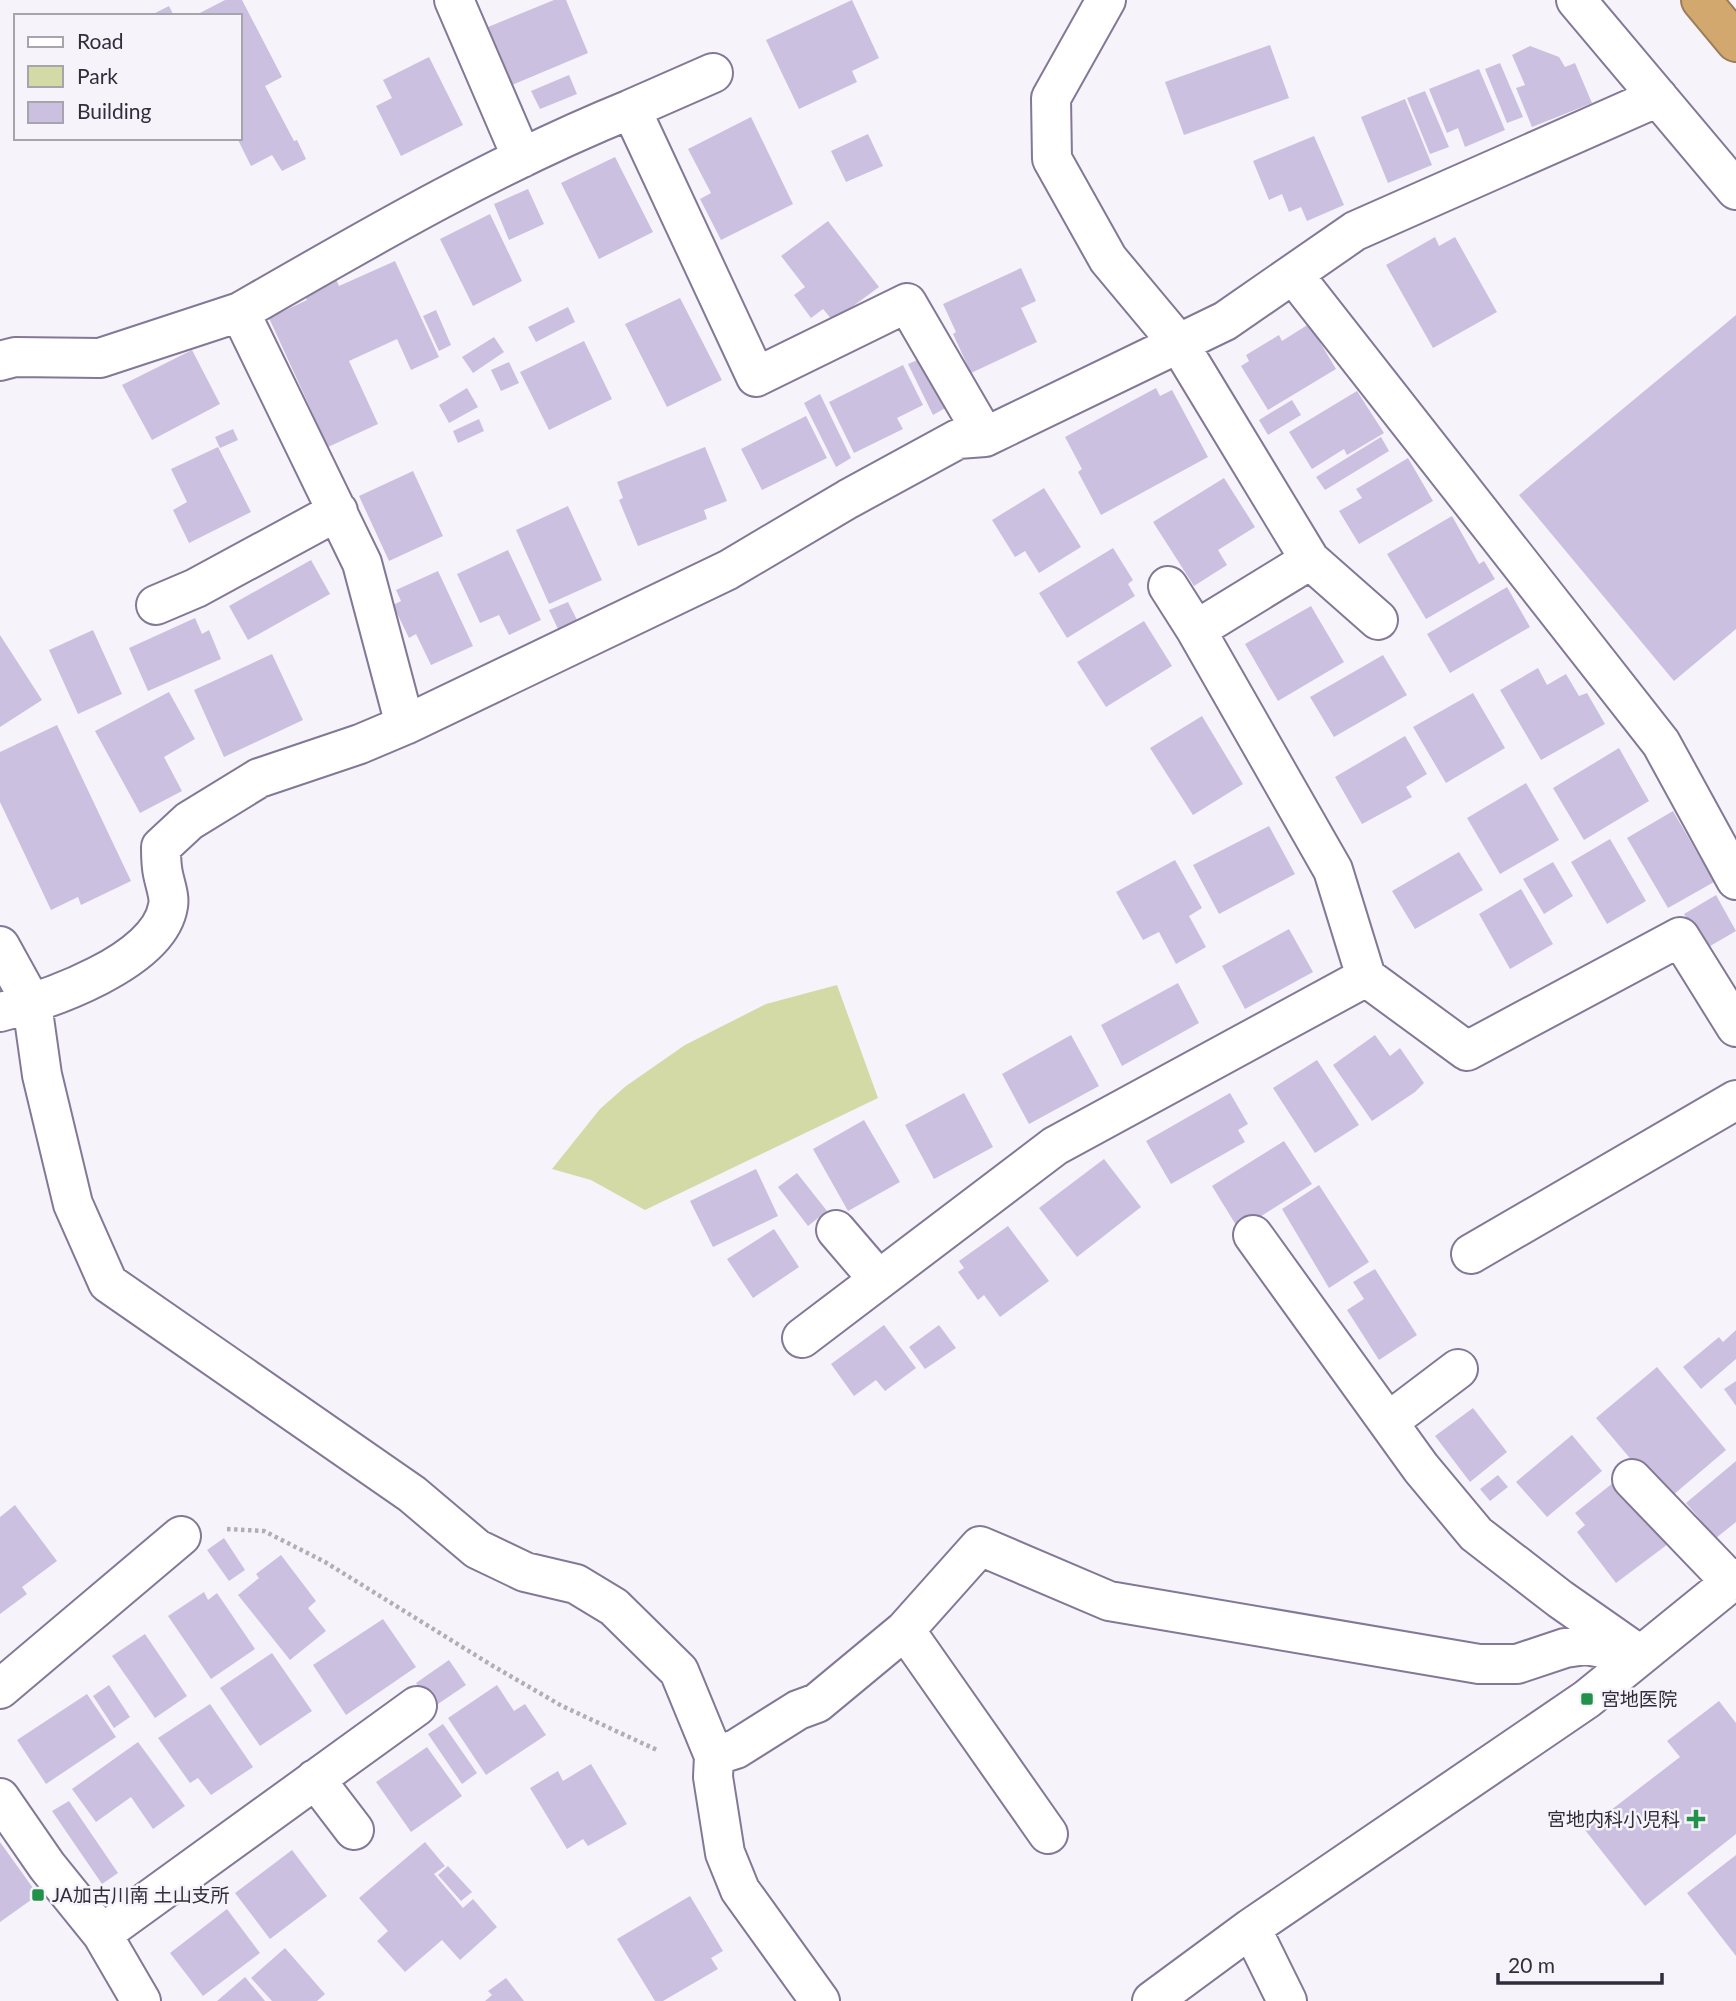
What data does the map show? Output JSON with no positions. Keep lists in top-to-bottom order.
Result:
{
  "places": {
    "transit": ["宮地医院", "JA加古川南 土山支所"],
    "health": ["宮地内科小児科"]
  },
  "legend": ["Road", "Park", "Building"],
  "scale_bar": "20 m"
}
